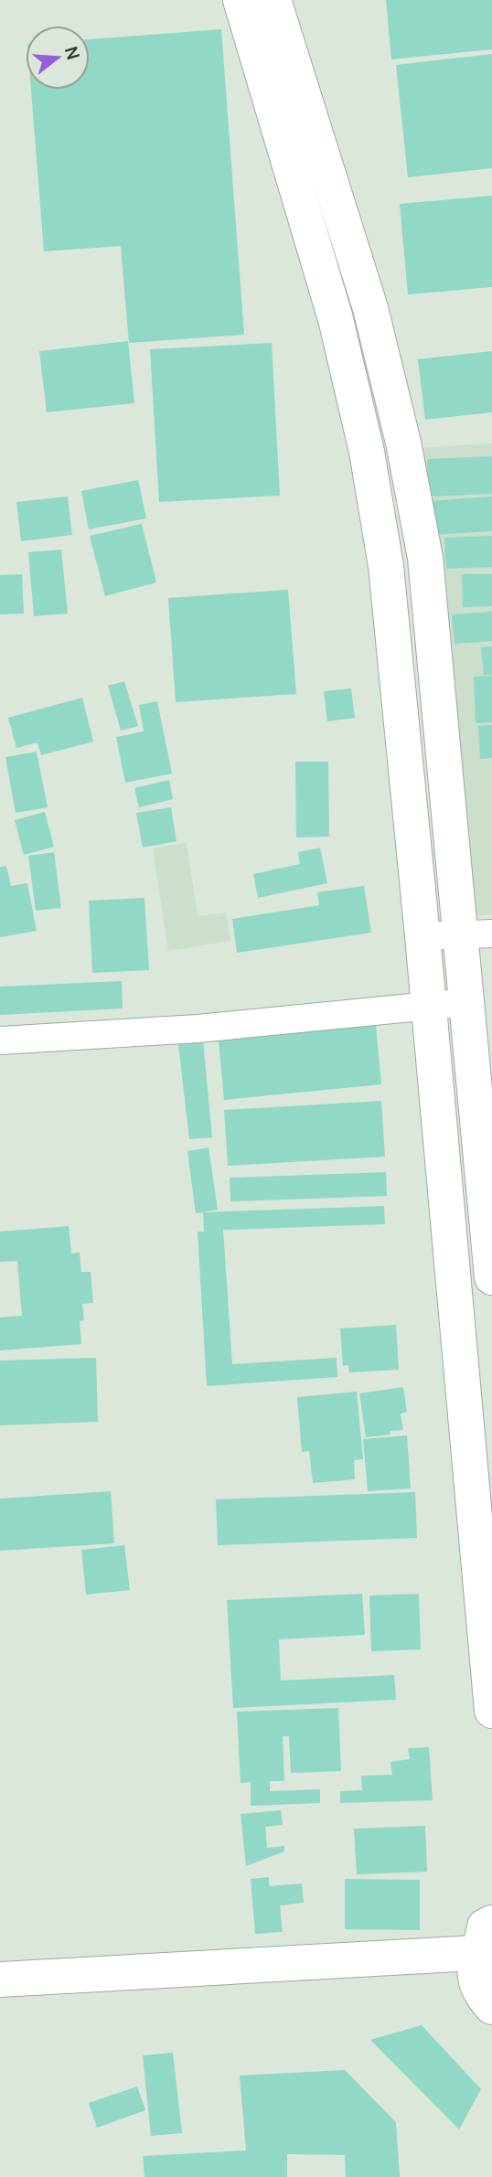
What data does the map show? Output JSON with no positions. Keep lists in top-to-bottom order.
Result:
{
  "north": "right"
}
